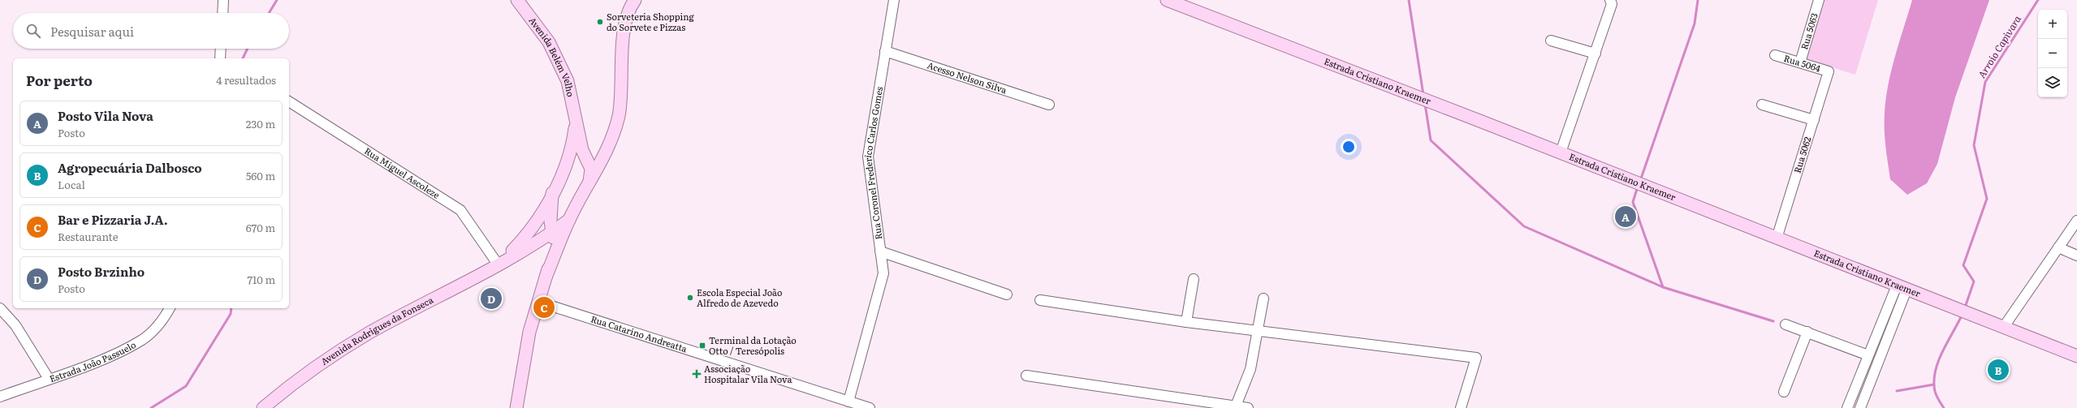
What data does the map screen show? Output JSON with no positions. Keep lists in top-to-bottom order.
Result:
{
  "streets": {
    "main road": ["Avenida Belém Velho", "Estrada Cristiano Kraemer", "Avenida Rodrigues da Fonseca"],
    "street": [
      "Rua 5063",
      "Rua 5064",
      "Acesso Nelson Silva",
      "Rua 5062",
      "Rua Coronel Frederico Carlos Gomes",
      "Rua Miguel Ascoleze",
      "Rua Catarino Andreatta",
      "Estrada João Passuelo"
    ]
  },
  "crossings": [
    ["Rua 5063", "Rua 5064"],
    ["Avenida Belém Velho", "Avenida Rodrigues da Fonseca"],
    ["Rua 5064", "Rua 5062"],
    ["Acesso Nelson Silva", "Rua Coronel Frederico Carlos Gomes"],
    ["Estrada Cristiano Kraemer", "Rua 5062"],
    ["Rua Coronel Frederico Carlos Gomes", "Rua Catarino Andreatta"],
    ["Rua Miguel Ascoleze", "Avenida Rodrigues da Fonseca"]
  ],
  "water": ["Arroio Capivara"],
  "places": {
    "other": ["Sorveteria Shopping do Sorvete e Pizzas", "Escola Especial João Alfredo de Azevedo"],
    "transit": ["Terminal da Lotação Otto / Teresópolis"],
    "health": ["Associação Hospitalar Vila Nova"]
  },
  "page": {
    "map_buttons": ["+", "−"],
    "search": "Pesquisar aqui",
    "heading": ["Por perto", "4 resultados"],
    "list": [
      {
        "mark": "A",
        "name": "Posto Vila Nova",
        "note": "Posto",
        "value": "230 m"
      },
      {
        "mark": "B",
        "name": "Agropecuária Dalbosco",
        "note": "Local",
        "value": "560 m"
      },
      {
        "mark": "C",
        "name": "Bar e Pizzaria J.A.",
        "note": "Restaurante",
        "value": "670 m"
      },
      {
        "mark": "D",
        "name": "Posto Brzinho",
        "note": "Posto",
        "value": "710 m"
      }
    ],
    "pins": [
      "A",
      "D",
      "C",
      "B"
    ]
  }
}
